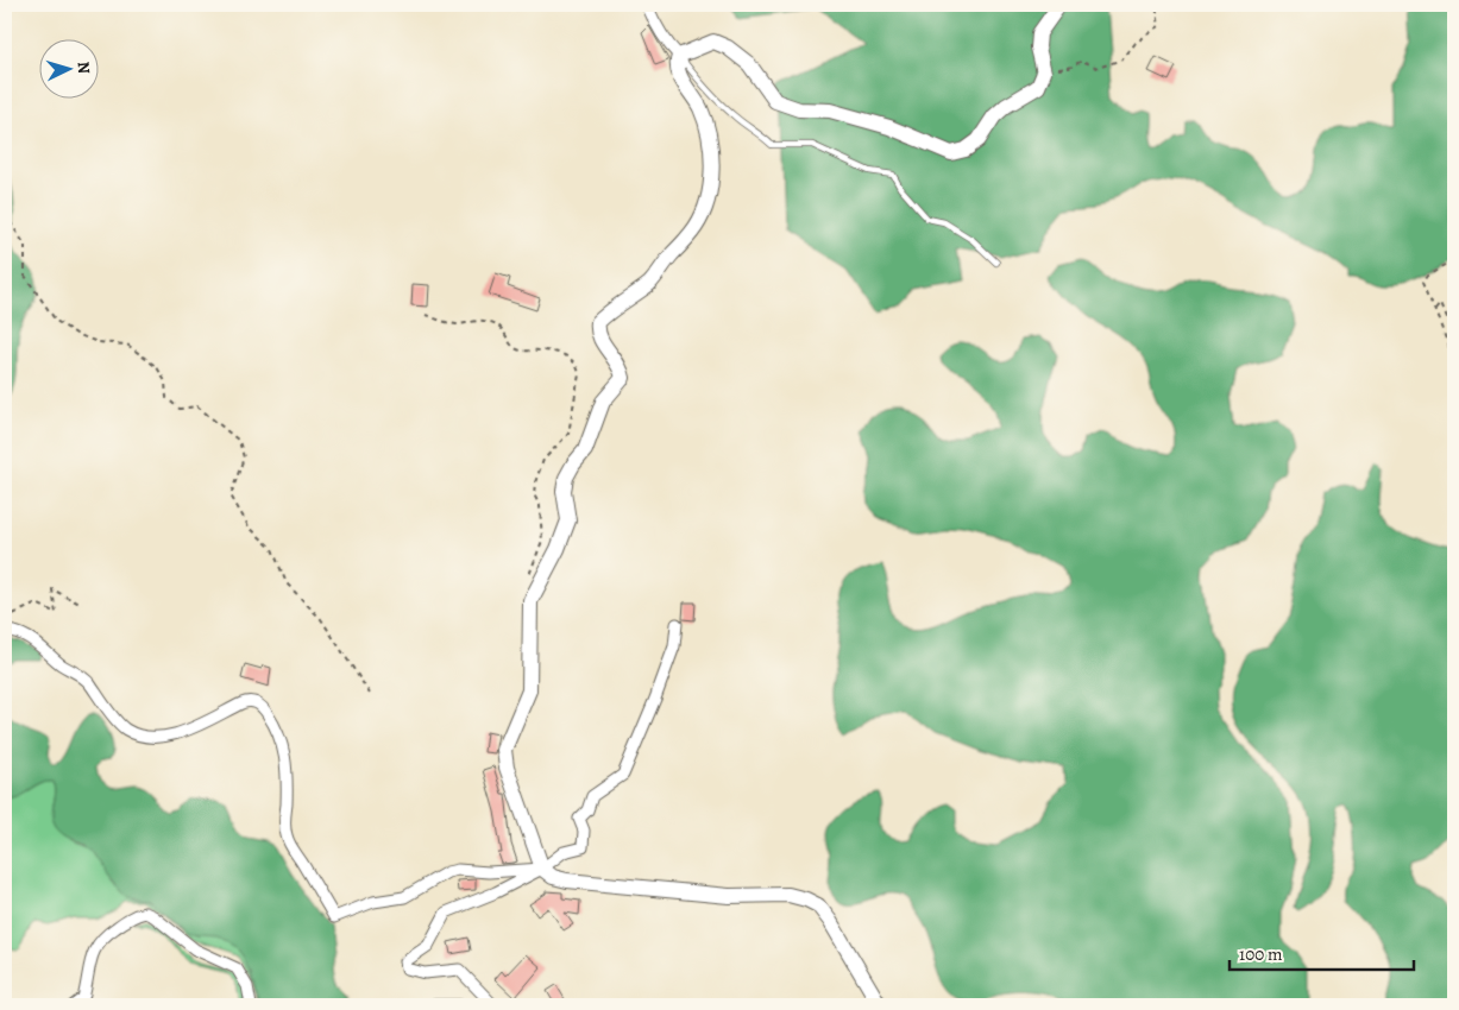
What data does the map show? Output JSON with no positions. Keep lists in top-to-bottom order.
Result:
{
  "scale_bar": "100 m",
  "north": "right"
}
